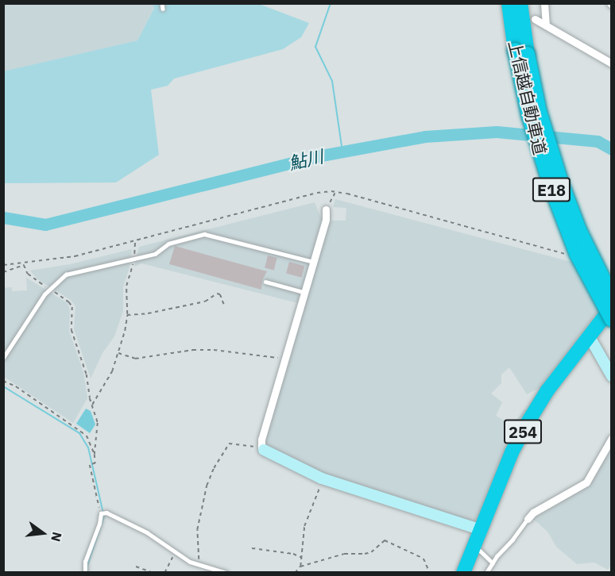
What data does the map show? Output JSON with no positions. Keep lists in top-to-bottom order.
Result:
{
  "streets": {
    "highway": ["上信越自動車道", "E18", "254"]
  },
  "water": ["鮎川"],
  "north": "right"
}
